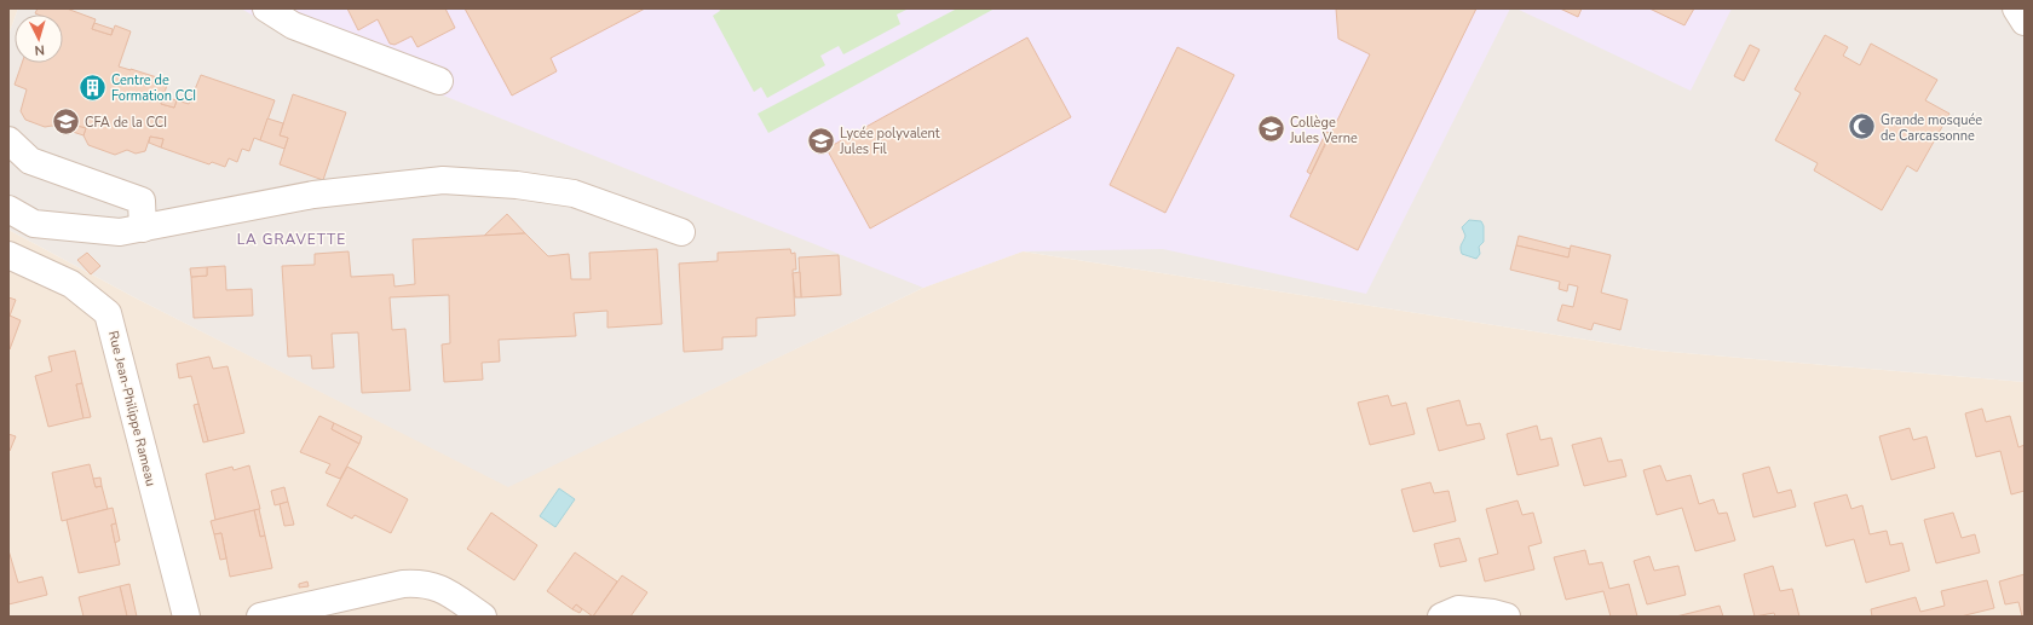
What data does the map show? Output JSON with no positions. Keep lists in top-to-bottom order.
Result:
{
  "streets": {
    "street": ["Rue Jean-Philippe Rameau"]
  },
  "districts": ["LA GRAVETTE"],
  "places": {
    "building": ["Centre de Formation CCI"],
    "school or university": ["CFA de la CCI", "Collège Jules Verne", "Lycée polyvalent Jules Fil"],
    "mosque": ["Grande mosquée de Carcassonne"]
  },
  "north": "bottom"
}
